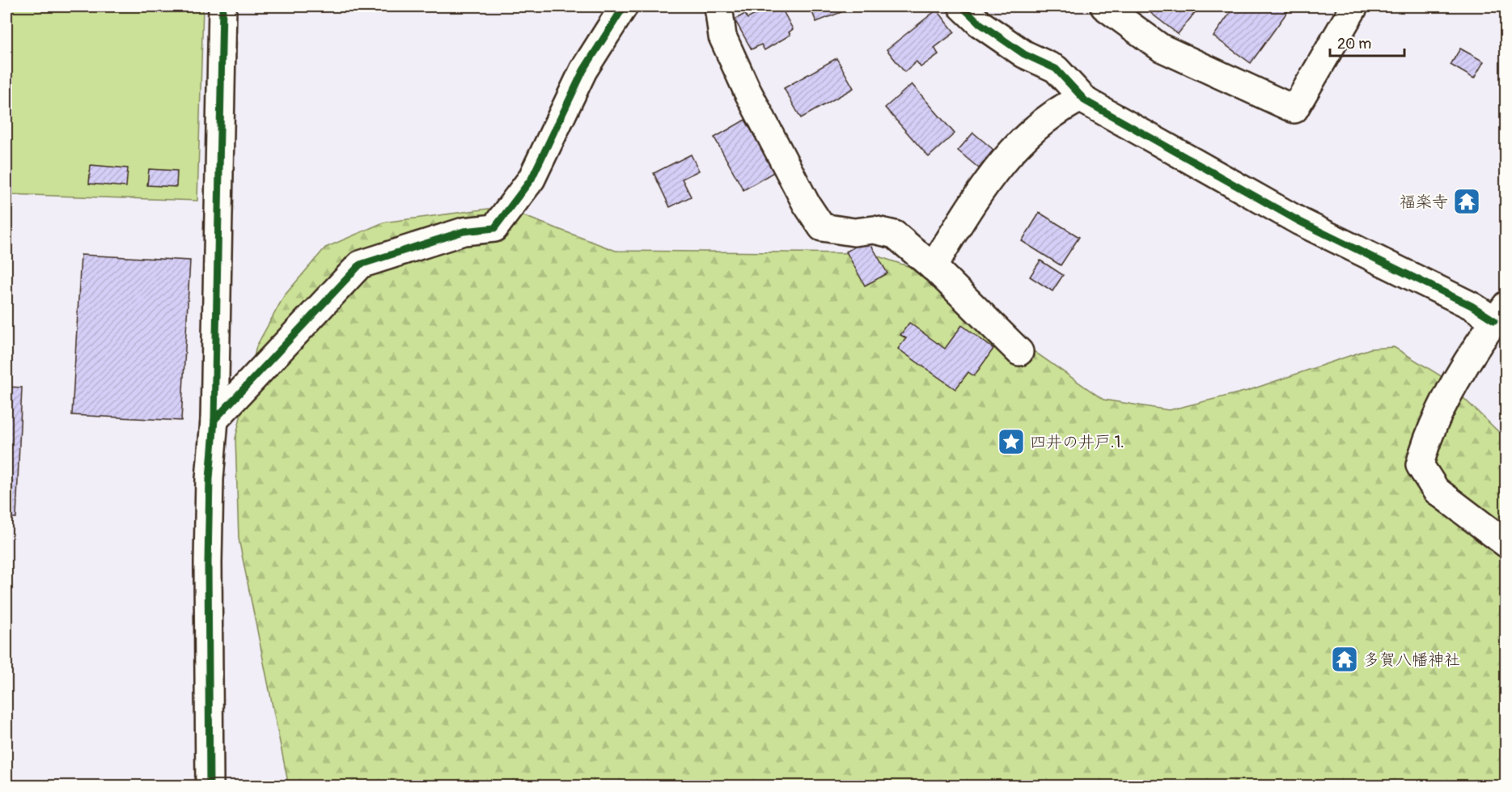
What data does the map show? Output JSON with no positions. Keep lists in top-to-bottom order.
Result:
{
  "places": {
    "temple": ["福楽寺", "多賀八幡神社"],
    "place": ["四井の井戸.1."]
  },
  "scale_bar": "20 m"
}
